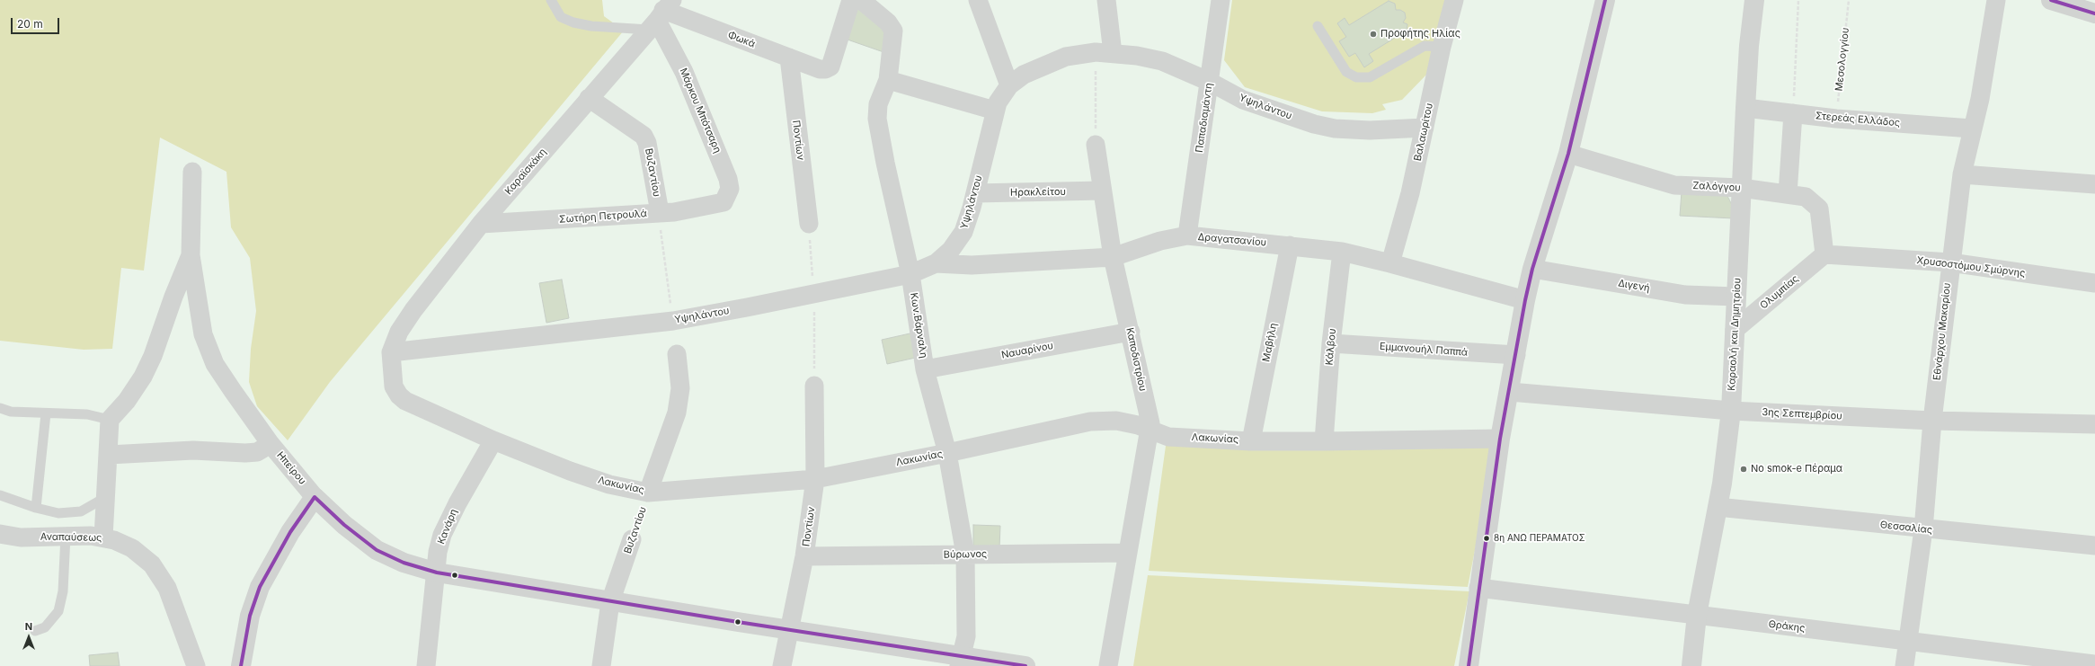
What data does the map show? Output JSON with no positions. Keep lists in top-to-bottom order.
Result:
{
  "streets": {
    "street": [
      "Φωκά",
      "Υψηλάντου",
      "Μάρκου Μπότσαρη",
      "Παπαδιαμάντη",
      "Στερεάς Ελλάδος",
      "Βαλαωρίτου",
      "Ποντίων",
      "Καραϊσκάκη",
      "Βυζαντίου",
      "Ζαλόγγου",
      "Ηρακλείτου",
      "Σωτήρη Πετρουλά",
      "Δραγατσανίου",
      "Χρυσοστόμου Σμύρνης",
      "Διγενή",
      "Ολυμπίας",
      "Κων.Βάρναλη",
      "Εθνάρχου Μακαρίου",
      "Καραολή και Δημητρίου",
      "Μαβήλη",
      "Κάλβου",
      "Εμμανουήλ Παππά",
      "Ναυαρίνου",
      "Καποδιστρίου",
      "3ης Σεπτεμβρίου",
      "Λακωνίας",
      "Ηπείρου",
      "Κανάρη",
      "Θεσσαλίας",
      "Αναπαύσεως",
      "Βύρωνος",
      "Θράκης"
    ],
    "path": ["Μεσολογγίου"]
  },
  "crossings": [
    ["Φωκά", "Μάρκου Μπότσαρη"],
    ["Φωκά", "Ποντίων"],
    ["Φωκά", "Καραϊσκάκη"],
    ["Μεσολογγίου", "Στερεάς Ελλάδος"],
    ["Υψηλάντου", "Παπαδιαμάντη"],
    ["Υψηλάντου", "Βαλαωρίτου"],
    ["Υψηλάντου", "Καραϊσκάκη"],
    ["Υψηλάντου", "Ηρακλείτου"],
    ["Υψηλάντου", "Δραγατσανίου"],
    ["Υψηλάντου", "Κων.Βάρναλη"],
    ["Υψηλάντου", "Λακωνίας"],
    ["Μάρκου Μπότσαρη", "Καραϊσκάκη"],
    ["Μάρκου Μπότσαρη", "Σωτήρη Πετρουλά"],
    ["Παπαδιαμάντη", "Δραγατσανίου"],
    ["Στερεάς Ελλάδος", "Εθνάρχου Μακαρίου"],
    ["Στερεάς Ελλάδος", "Καραολή και Δημητρίου"],
    ["Βαλαωρίτου", "Δραγατσανίου"],
    ["Ποντίων", "Λακωνίας"],
    ["Ποντίων", "Ηπείρου"],
    ["Ποντίων", "Βύρωνος"],
    ["Καραϊσκάκη", "Βυζαντίου"],
    ["Καραϊσκάκη", "Σωτήρη Πετρουλά"],
    ["Καραϊσκάκη", "Λακωνίας"],
    ["Βυζαντίου", "Σωτήρη Πετρουλά"],
    ["Βυζαντίου", "Λακωνίας"],
    ["Βυζαντίου", "Ηπείρου"],
    ["Ζαλόγγου", "Χρυσοστόμου Σμύρνης"],
    ["Ζαλόγγου", "Ολυμπίας"],
    ["Ζαλόγγου", "Καραολή και Δημητρίου"],
    ["Ηρακλείτου", "Καποδιστρίου"],
    ["Δραγατσανίου", "Μαβήλη"],
    ["Δραγατσανίου", "Κάλβου"],
    ["Δραγατσανίου", "Καποδιστρίου"],
    ["Χρυσοστόμου Σμύρνης", "Ολυμπίας"],
    ["Χρυσοστόμου Σμύρνης", "Εθνάρχου Μακαρίου"],
    ["Διγενή", "Καραολή και Δημητρίου"],
    ["Ολυμπίας", "Καραολή και Δημητρίου"],
    ["Κων.Βάρναλη", "Ναυαρίνου"],
    ["Κων.Βάρναλη", "Λακωνίας"],
    ["Κων.Βάρναλη", "Ηπείρου"],
    ["Κων.Βάρναλη", "Βύρωνος"],
    ["Εθνάρχου Μακαρίου", "3ης Σεπτεμβρίου"],
    ["Εθνάρχου Μακαρίου", "Θεσσαλίας"],
    ["Εθνάρχου Μακαρίου", "Θράκης"],
    ["Καραολή και Δημητρίου", "3ης Σεπτεμβρίου"],
    ["Καραολή και Δημητρίου", "Θεσσαλίας"],
    ["Καραολή και Δημητρίου", "Θράκης"],
    ["Μαβήλη", "Λακωνίας"],
    ["Κάλβου", "Εμμανουήλ Παππά"],
    ["Κάλβου", "Λακωνίας"],
    ["Ναυαρίνου", "Καποδιστρίου"],
    ["Καποδιστρίου", "Λακωνίας"],
    ["Καποδιστρίου", "Βύρωνος"],
    ["Λακωνίας", "Κανάρη"],
    ["Ηπείρου", "Κανάρη"]
  ],
  "places": ["Προφήτης Ηλίας", "No smok-e Πέραμα", "8η ΑΝΩ ΠΕΡΑΜΑΤΟΣ"],
  "scale_bar": "20 m",
  "north": "top"
}
